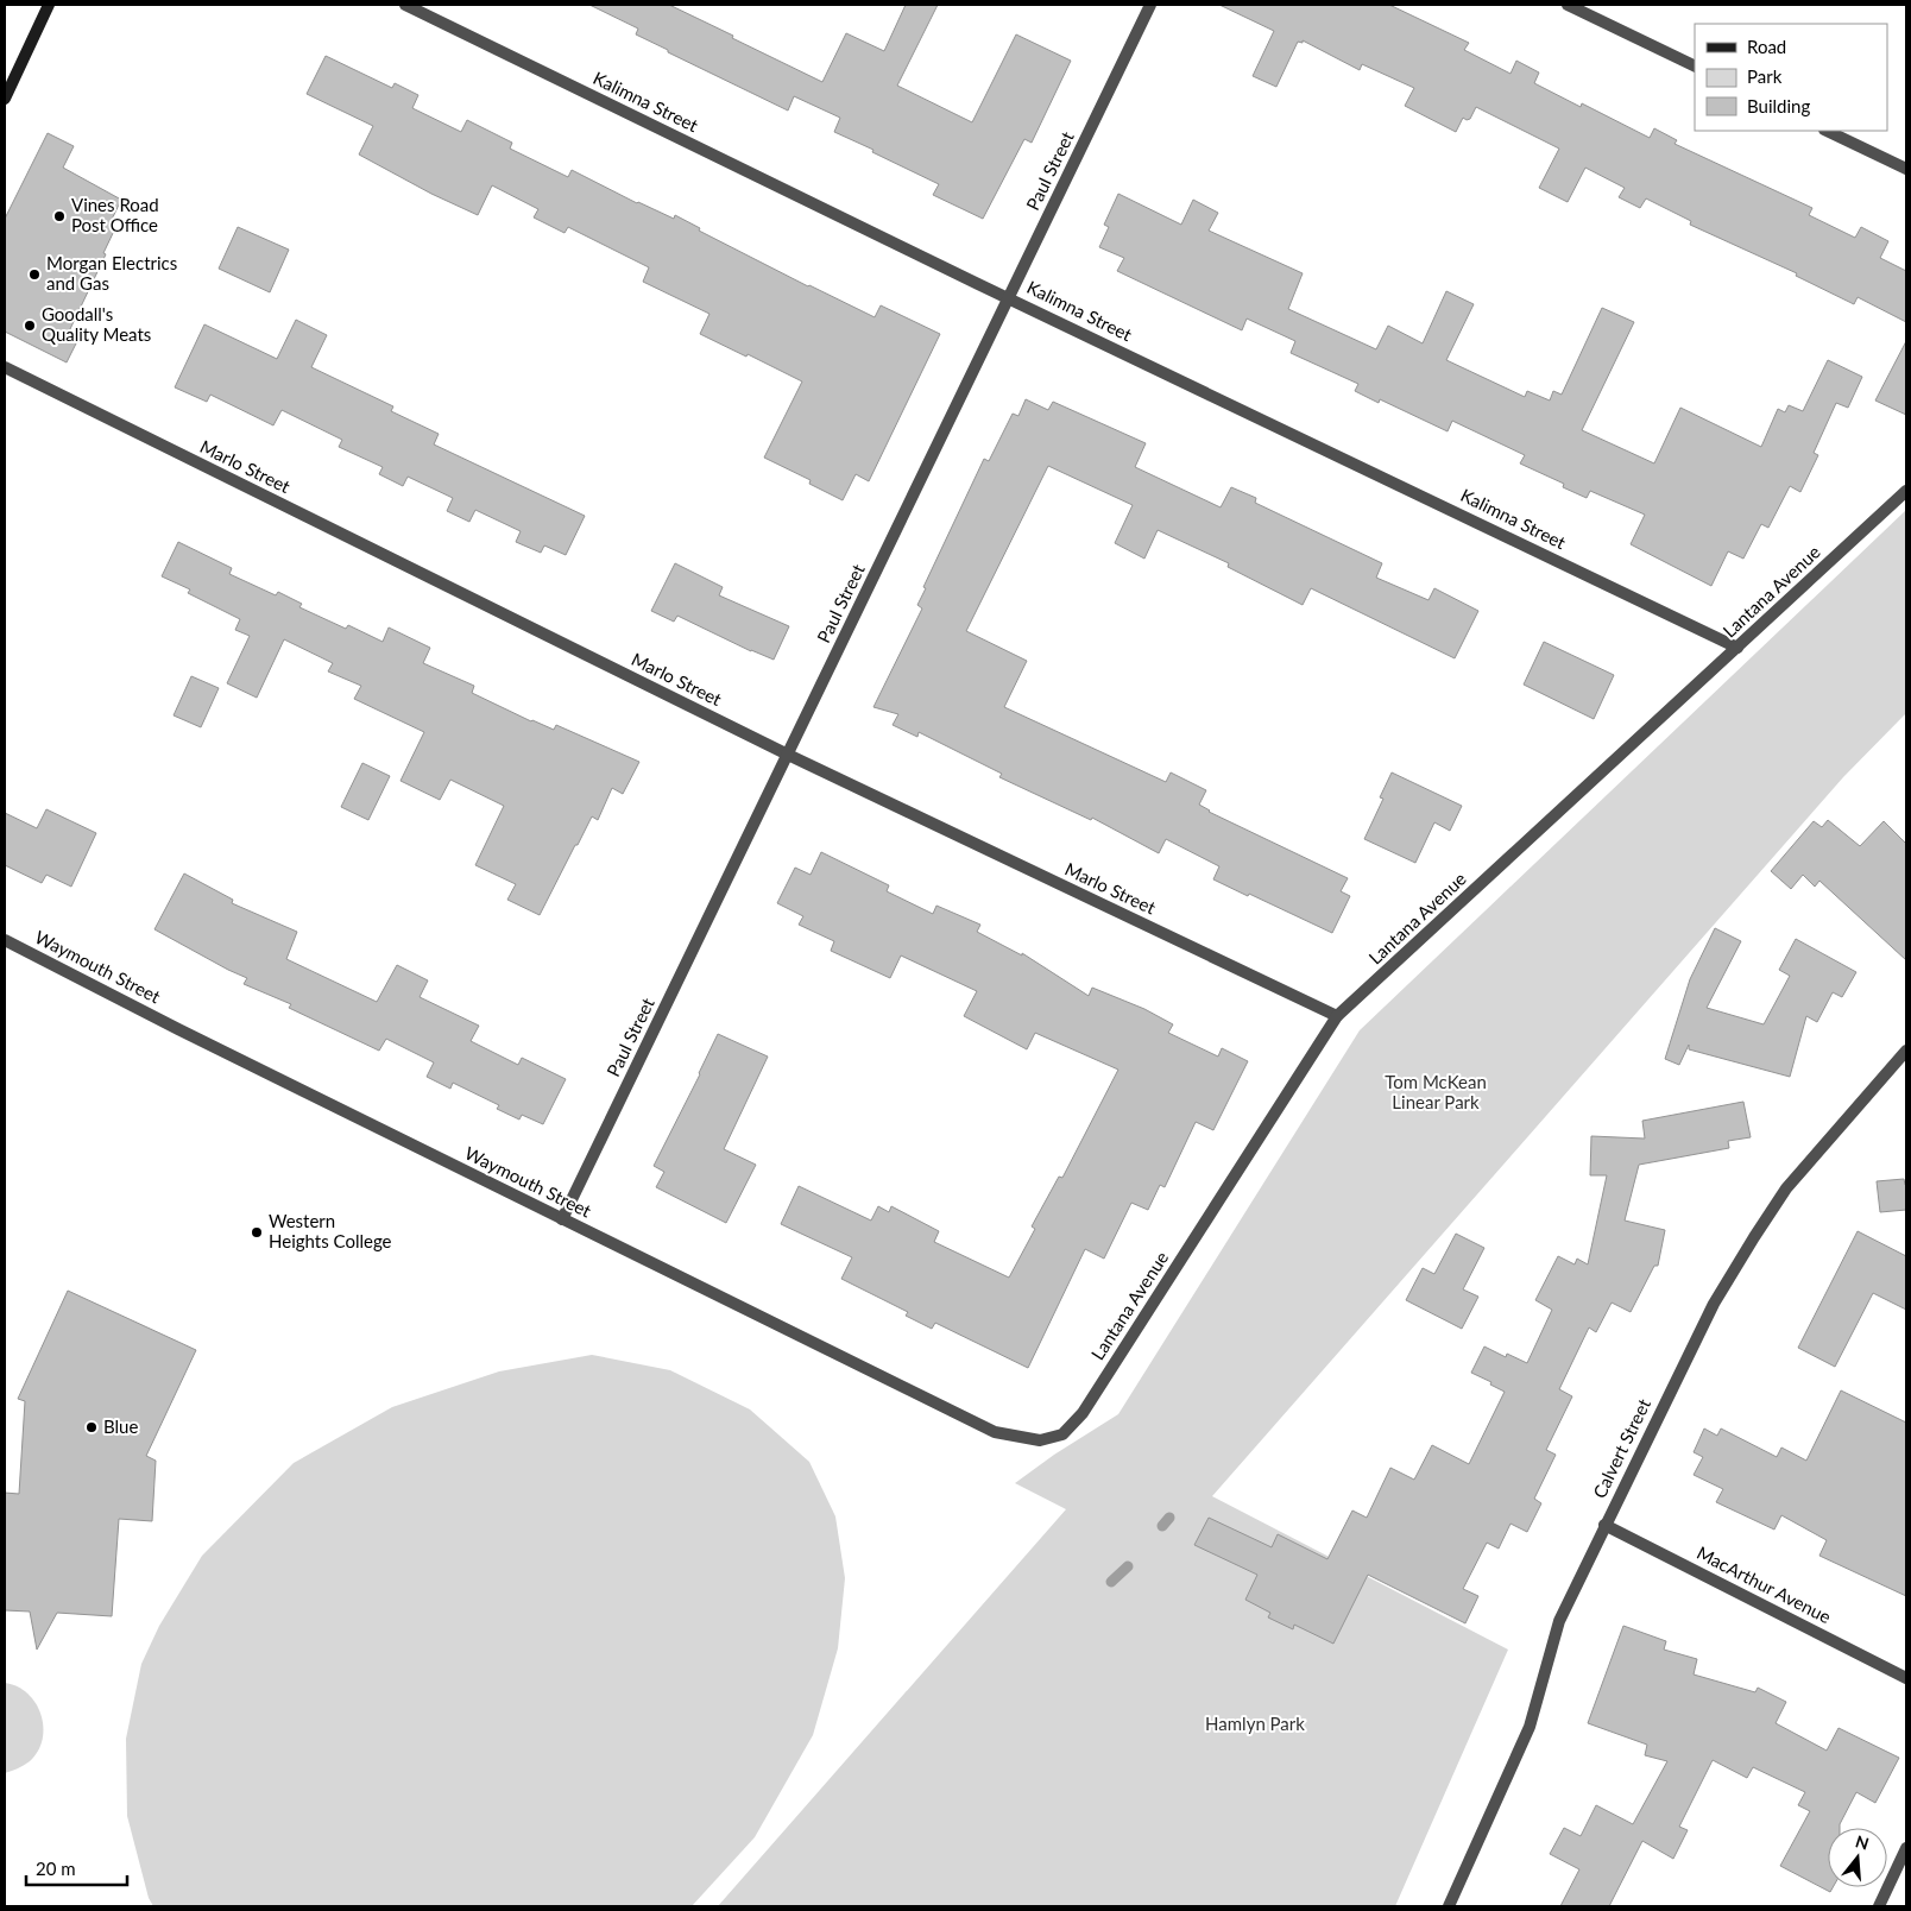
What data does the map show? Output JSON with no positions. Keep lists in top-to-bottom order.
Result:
{
  "streets": {
    "street": [
      "Kalimna Street",
      "Paul Street",
      "Marlo Street",
      "Lantana Avenue",
      "Waymouth Street",
      "Calvert Street",
      "MacArthur Avenue"
    ]
  },
  "crossings": [
    ["Kalimna Street", "Paul Street"],
    ["Kalimna Street", "Lantana Avenue"],
    ["Paul Street", "Marlo Street"],
    ["Paul Street", "Waymouth Street"],
    ["Marlo Street", "Lantana Avenue"],
    ["Lantana Avenue", "Waymouth Street"],
    ["Calvert Street", "MacArthur Avenue"]
  ],
  "parks": ["Tom McKean Linear Park", "Hamlyn Park"],
  "places": [
    "Vines Road Post Office",
    "Morgan Electrics and Gas",
    "Goodall's Quality Meats",
    "Western Heights College",
    "Blue"
  ],
  "legend": ["Road", "Park", "Building"],
  "scale_bar": "20 m",
  "north": "top"
}
